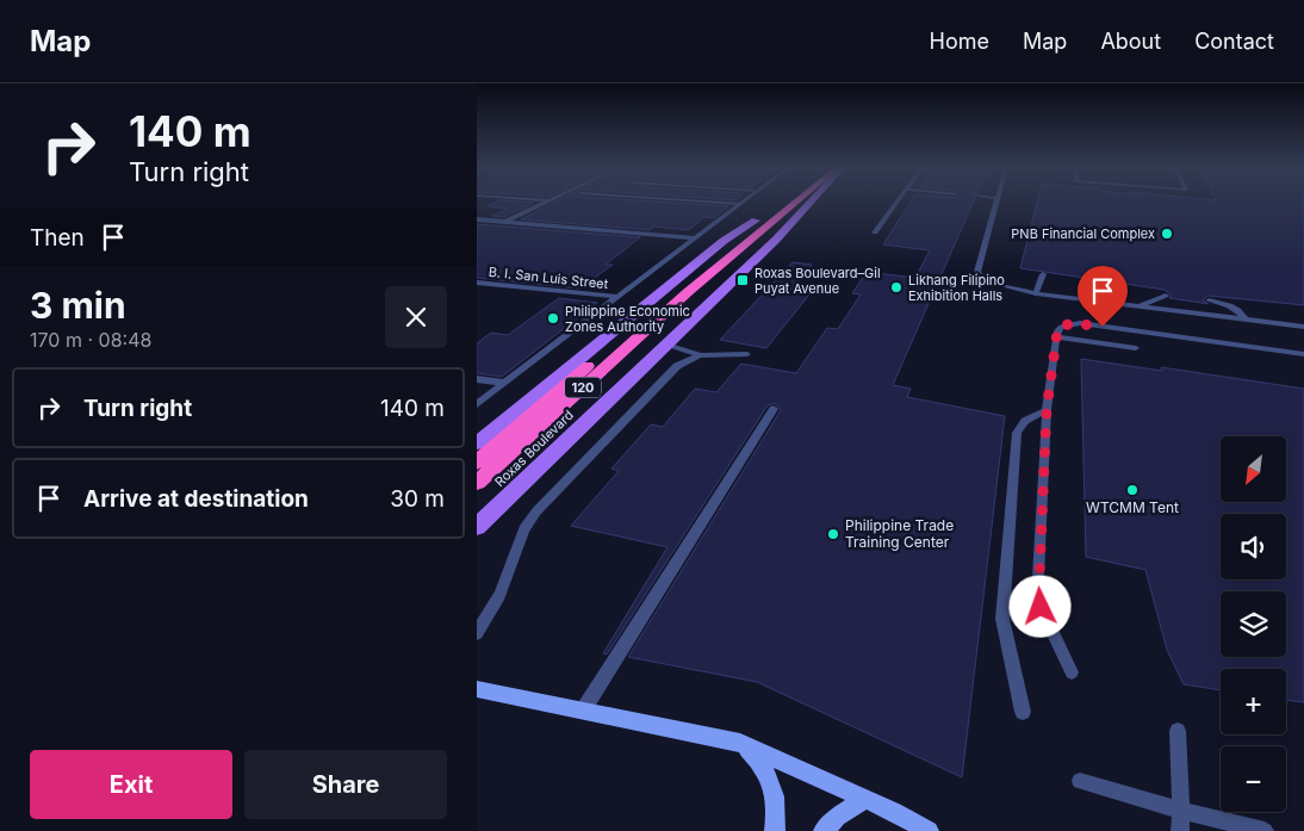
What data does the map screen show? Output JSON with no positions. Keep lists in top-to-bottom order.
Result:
{
  "streets": {
    "highway": ["120", "Roxas Boulevard"],
    "street": ["B. I. San Luis Street"]
  },
  "places": {
    "other": [
      "PNB Financial Complex",
      "Likhang Filipino Exhibition Halls",
      "Philippine Economic Zones Authority",
      "WTCMM Tent",
      "Philippine Trade Training Center"
    ],
    "transit": ["Roxas Boulevard–Gil Puyat Avenue"]
  },
  "north": "bottom left",
  "page": {
    "header": "Map",
    "nav": [
      "Home",
      "Map",
      "About",
      "Contact"
    ],
    "turn": ["140 m", "Turn right"],
    "then": "Then",
    "heading": ["3 min", "170 m · 08:48"],
    "list": [
      {
        "name": "Turn right",
        "value": "140 m"
      },
      {
        "name": "Arrive at destination",
        "value": "30 m"
      }
    ],
    "map_buttons": ["+", "−"],
    "buttons": ["Exit", "Share"]
  }
}
